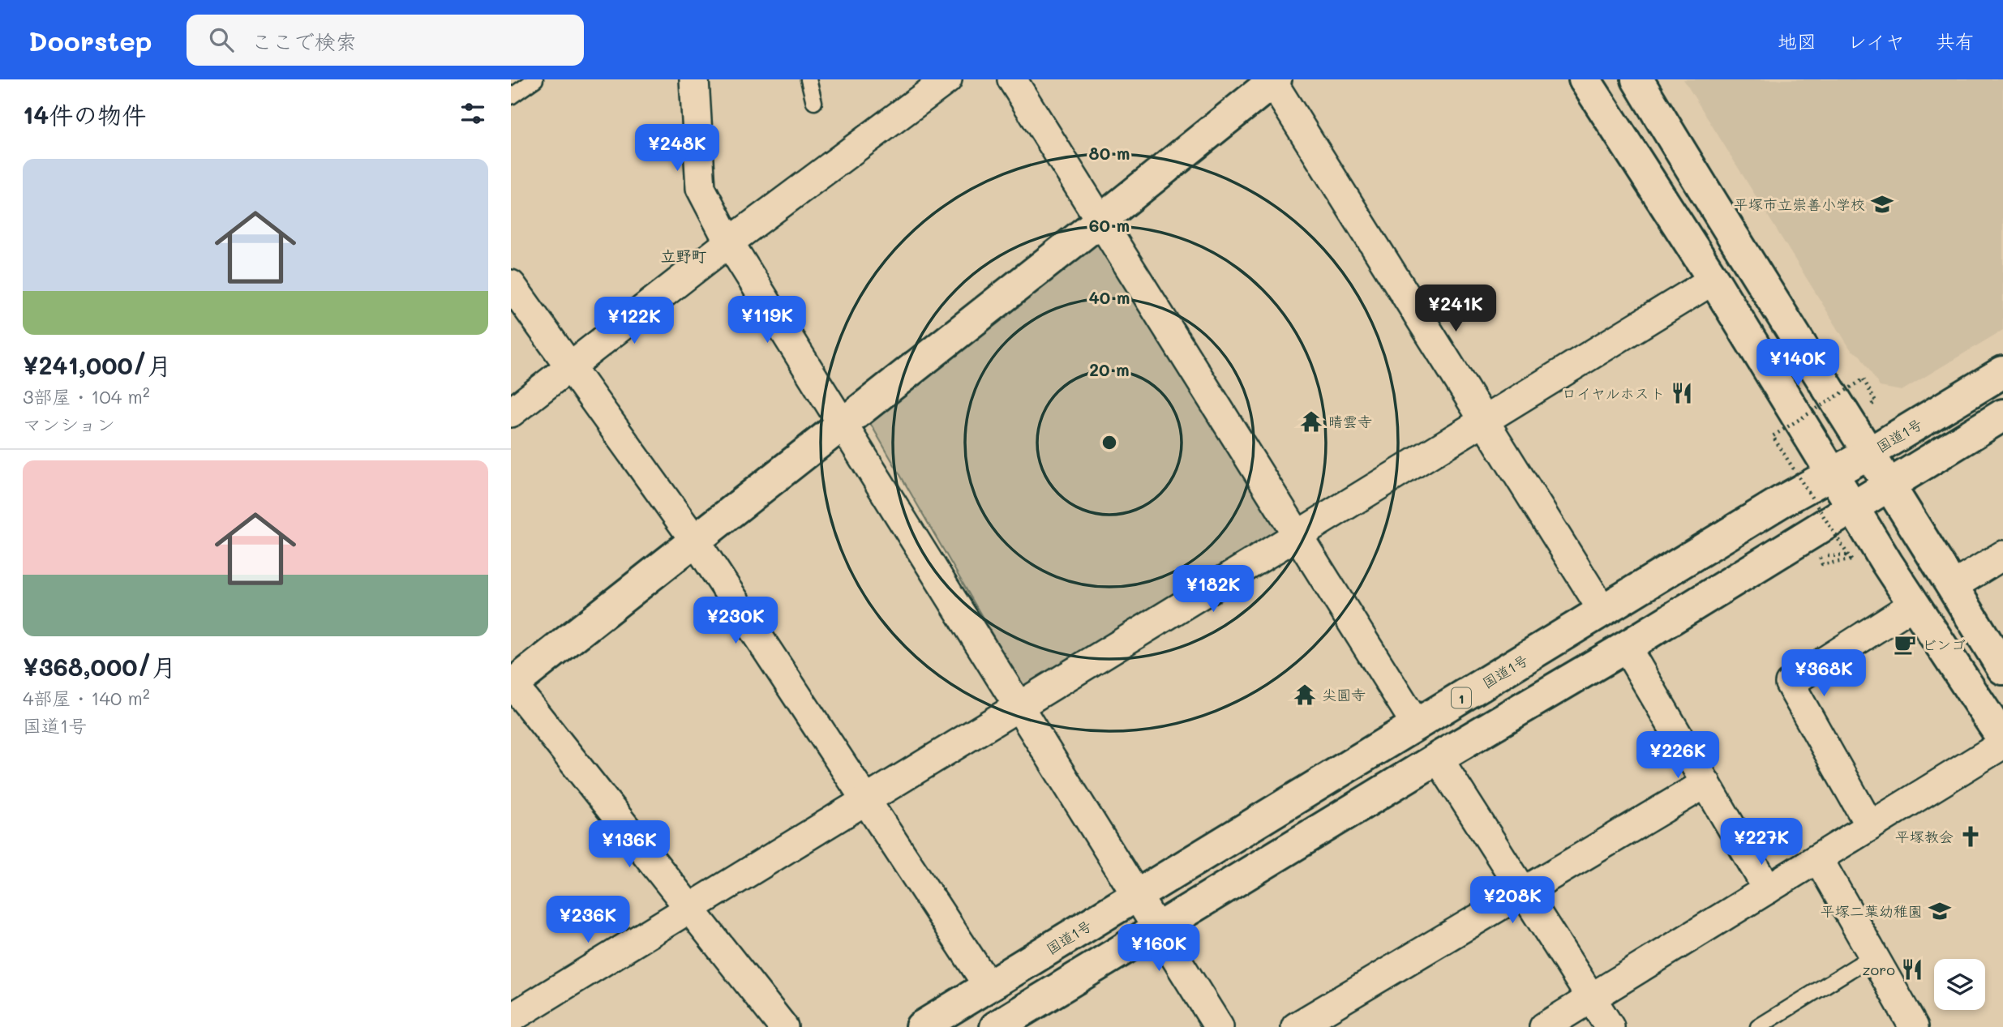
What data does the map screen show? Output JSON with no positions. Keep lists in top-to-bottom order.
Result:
{
  "streets": {
    "main road": ["国道1号", "1"]
  },
  "districts": ["立野町"],
  "places": {
    "school or university": ["平塚市立崇善小学校", "平塚二葉幼稚園"],
    "restaurant": ["ロイヤルホスト", "zoro"],
    "temple": ["晴雲寺", "尖圓寺"],
    "cafe": ["ビンゴ"],
    "church": ["平塚教会"]
  },
  "page": {
    "header": "Doorstep",
    "search": "ここで検索",
    "nav": ["地図", "レイヤ", "共有"],
    "heading": "14件の物件",
    "price": [
      "¥248K",
      "¥241K",
      "¥119K",
      "¥122K",
      "¥140K",
      "¥182K",
      "¥230K",
      "¥368K",
      "¥226K",
      "¥227K",
      "¥136K",
      "¥208K",
      "¥236K",
      "¥160K"
    ],
    "list": [
      {
        "name": "¥241,000/月",
        "note": "3部屋 · 104 m² · マンション"
      },
      {
        "name": "¥368,000/月",
        "note": "4部屋 · 140 m² · 国道1号"
      }
    ]
  },
  "rings": [
    "80 m",
    "60 m",
    "40 m",
    "20 m"
  ]
}
